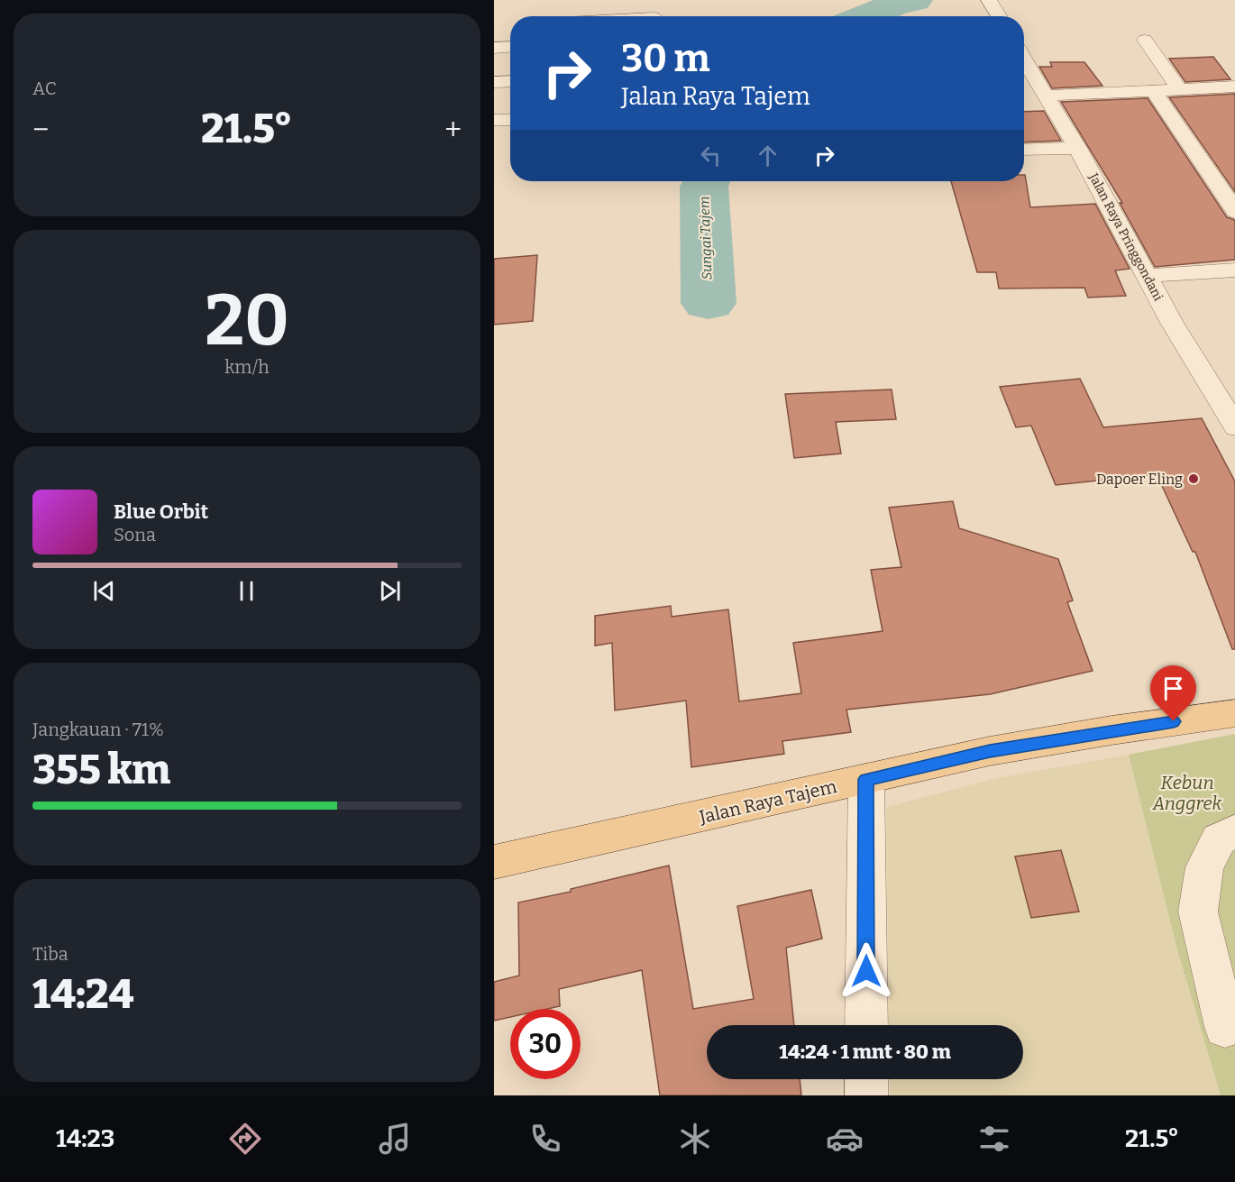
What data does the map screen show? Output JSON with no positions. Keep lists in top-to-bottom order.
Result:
{
  "streets": {
    "main road": ["Jalan Raya Tajem"],
    "street": ["Jalan Raya Pringgondani"]
  },
  "water": ["Sungai Tajem"],
  "parks": ["Kebun Anggrek"],
  "places": ["Dapoer Eling"],
  "page": {
    "tile": [
      "AC",
      ["20", "km/h"],
      ["Jangkauan · 71%", "355 km"],
      ["Tiba", "14:24"]
    ],
    "turn": ["30 m", "Jalan Raya Tajem"],
    "heat": ["−", "21.5°", "+"],
    "song": ["Blue Orbit", "Sona"],
    "limit": "30",
    "trip": "14:24 · 1 mnt · 80 m",
    "tabs": ["14:23", "21.5°"]
  }
}
